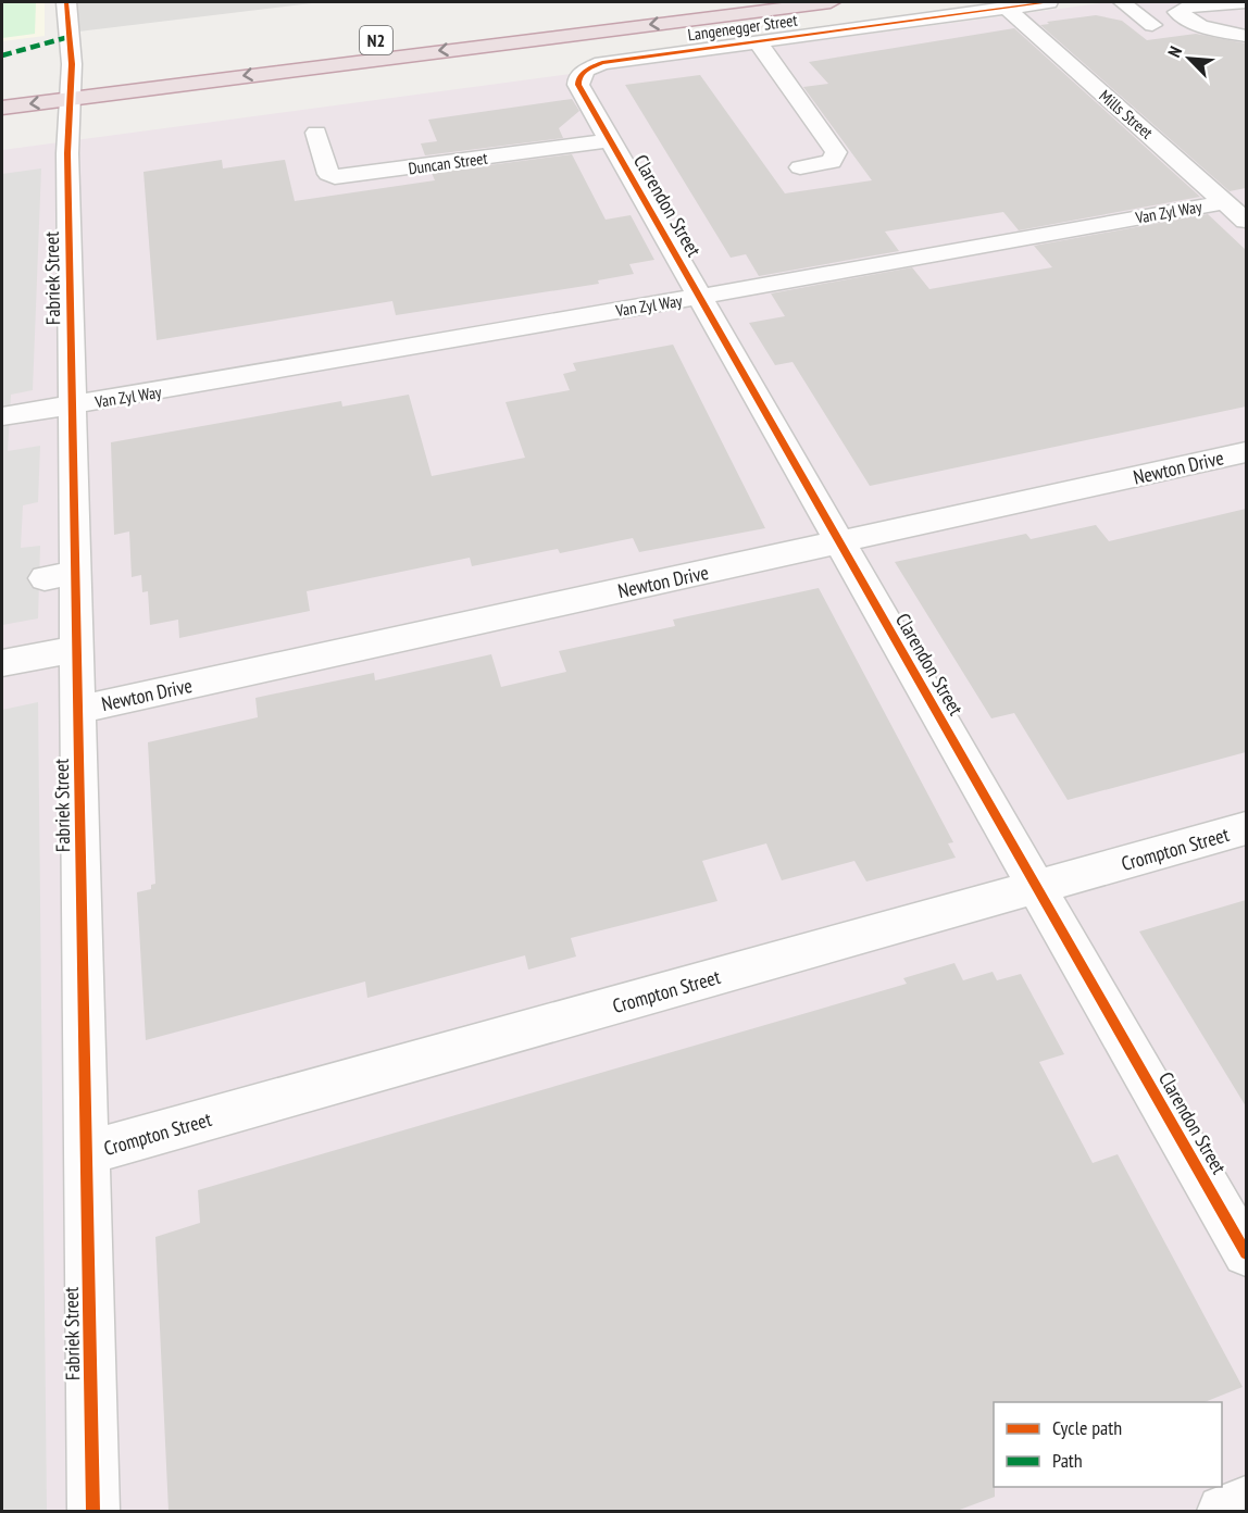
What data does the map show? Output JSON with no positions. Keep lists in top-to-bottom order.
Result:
{
  "streets": {
    "highway": ["N2"],
    "street": [
      "Langenegger Street",
      "Mills Street",
      "Duncan Street",
      "Clarendon Street",
      "Van Zyl Way",
      "Fabriek Street",
      "Newton Drive",
      "Crompton Street"
    ]
  },
  "crossings": [
    ["Langenegger Street", "Mills Street"],
    ["Langenegger Street", "Clarendon Street"],
    ["N2", "Fabriek Street"],
    ["Mills Street", "Van Zyl Way"],
    ["Duncan Street", "Clarendon Street"],
    ["Clarendon Street", "Van Zyl Way"],
    ["Clarendon Street", "Newton Drive"],
    ["Clarendon Street", "Crompton Street"],
    ["Van Zyl Way", "Fabriek Street"],
    ["Fabriek Street", "Newton Drive"],
    ["Fabriek Street", "Crompton Street"]
  ],
  "legend": ["Cycle path", "Path"],
  "north": "top left"
}
